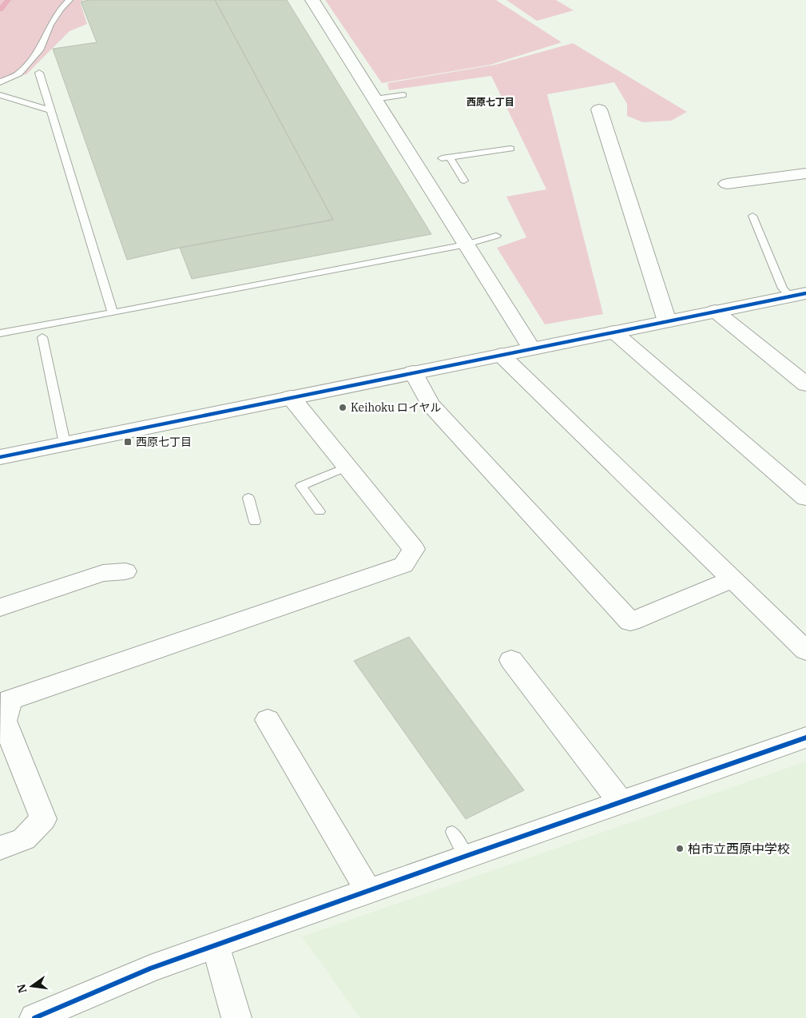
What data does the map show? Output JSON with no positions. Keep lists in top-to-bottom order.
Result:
{
  "districts": ["西原七丁目"],
  "places": {
    "other": ["Keihoku ロイヤル", "柏市立西原中学校"],
    "transit": ["西原七丁目"]
  },
  "north": "left"
}
